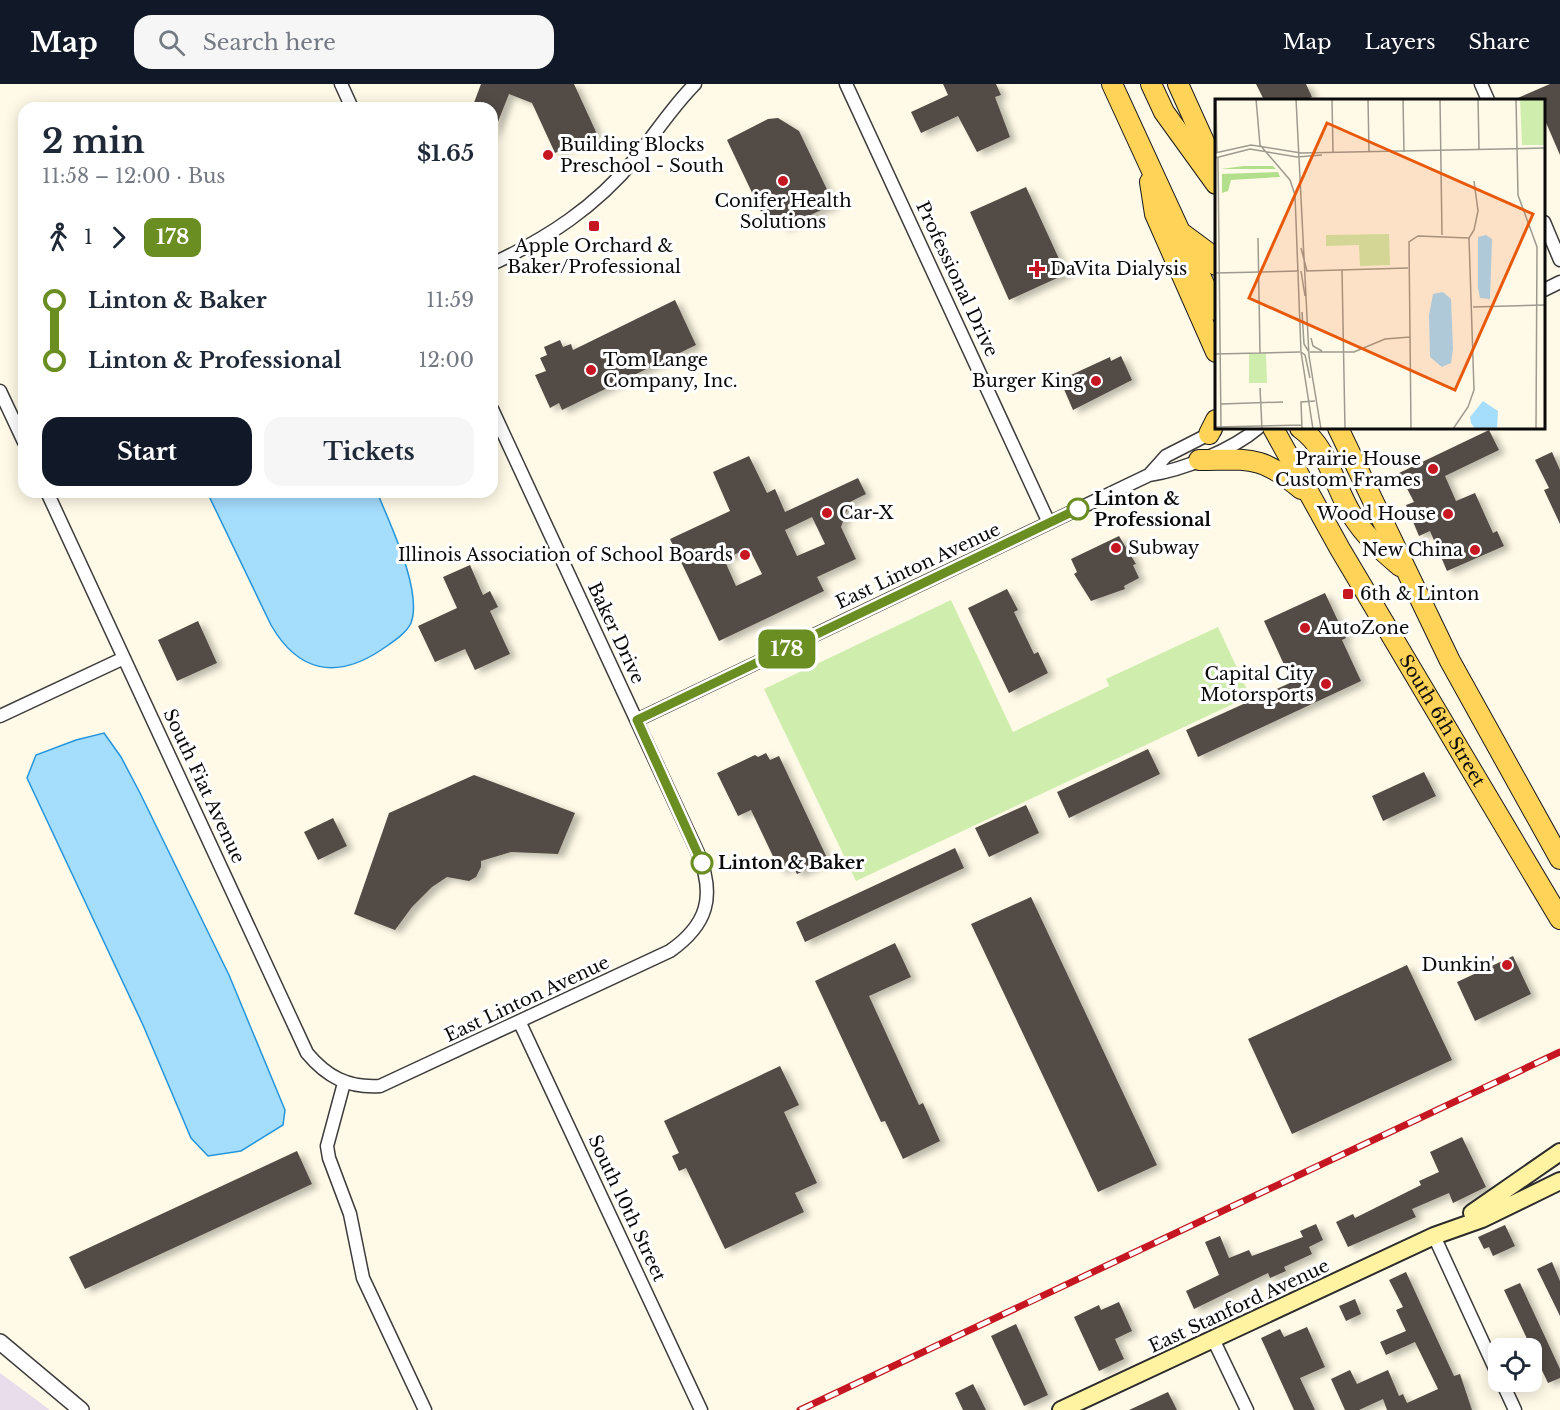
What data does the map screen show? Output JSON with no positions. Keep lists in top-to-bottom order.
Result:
{
  "streets": {
    "main road": ["South 6th Street", "East Stanford Avenue"],
    "street": [
      "Professional Drive",
      "East Linton Avenue",
      "Baker Drive",
      "South Fiat Avenue",
      "South 10th Street"
    ]
  },
  "crossings": [
    ["Professional Drive", "East Linton Avenue"],
    ["East Linton Avenue", "Baker Drive"],
    ["East Linton Avenue", "South Fiat Avenue"],
    ["East Linton Avenue", "South 10th Street"]
  ],
  "places": {
    "other": [
      "Building Blocks Preschool - South",
      "Conifer Health Solutions",
      "Tom Lange Company, Inc.",
      "Burger King",
      "Prairie House Custom Frames",
      "Linton & Professional",
      "Car-X",
      "Wood House",
      "Subway",
      "New China",
      "Illinois Association of School Boards",
      "AutoZone",
      "Capital City Motorsports",
      "Linton & Baker",
      "Dunkin'"
    ],
    "transit": ["Apple Orchard & Baker/Professional", "6th & Linton"],
    "health": ["DaVita Dialysis"]
  },
  "lines": ["bus line 178"],
  "page": {
    "header": "Map",
    "search": "Search here",
    "nav": ["Map", "Layers", "Share"],
    "on_map": "178",
    "heading": ["2 min", "11:58 – 12:00 · Bus", "$1.65"],
    "legs": ["1", "178"],
    "list": [
      {
        "name": "Linton & Baker",
        "value": "11:59"
      },
      {
        "name": "Linton & Professional",
        "value": "12:00"
      }
    ],
    "buttons": ["Start", "Tickets"]
  }
}
